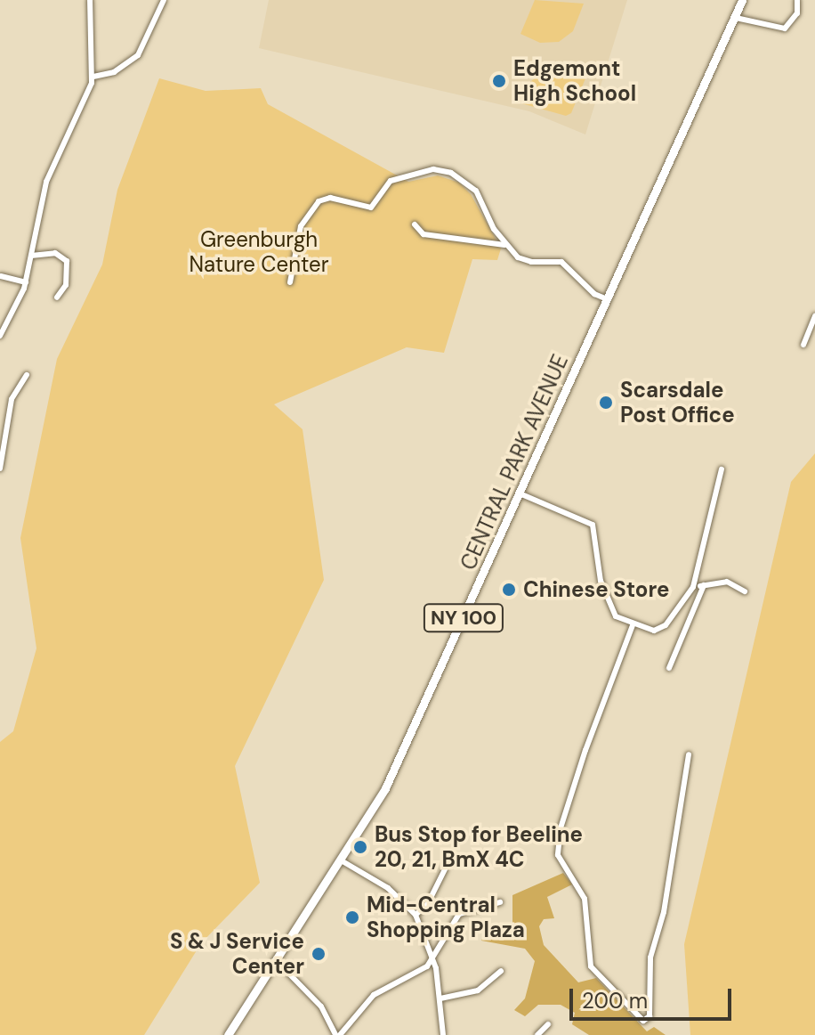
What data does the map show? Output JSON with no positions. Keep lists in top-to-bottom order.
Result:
{
  "streets": {
    "main road": ["CENTRAL PARK AVENUE", "NY 100"]
  },
  "parks": ["Greenburgh Nature Center"],
  "places": [
    "Edgemont High School",
    "Scarsdale Post Office",
    "Chinese Store",
    "Bus Stop for Beeline 20, 21, BmX 4C",
    "Mid-Central Shopping Plaza",
    "S & J Service Center"
  ],
  "scale_bar": "200 m"
}
